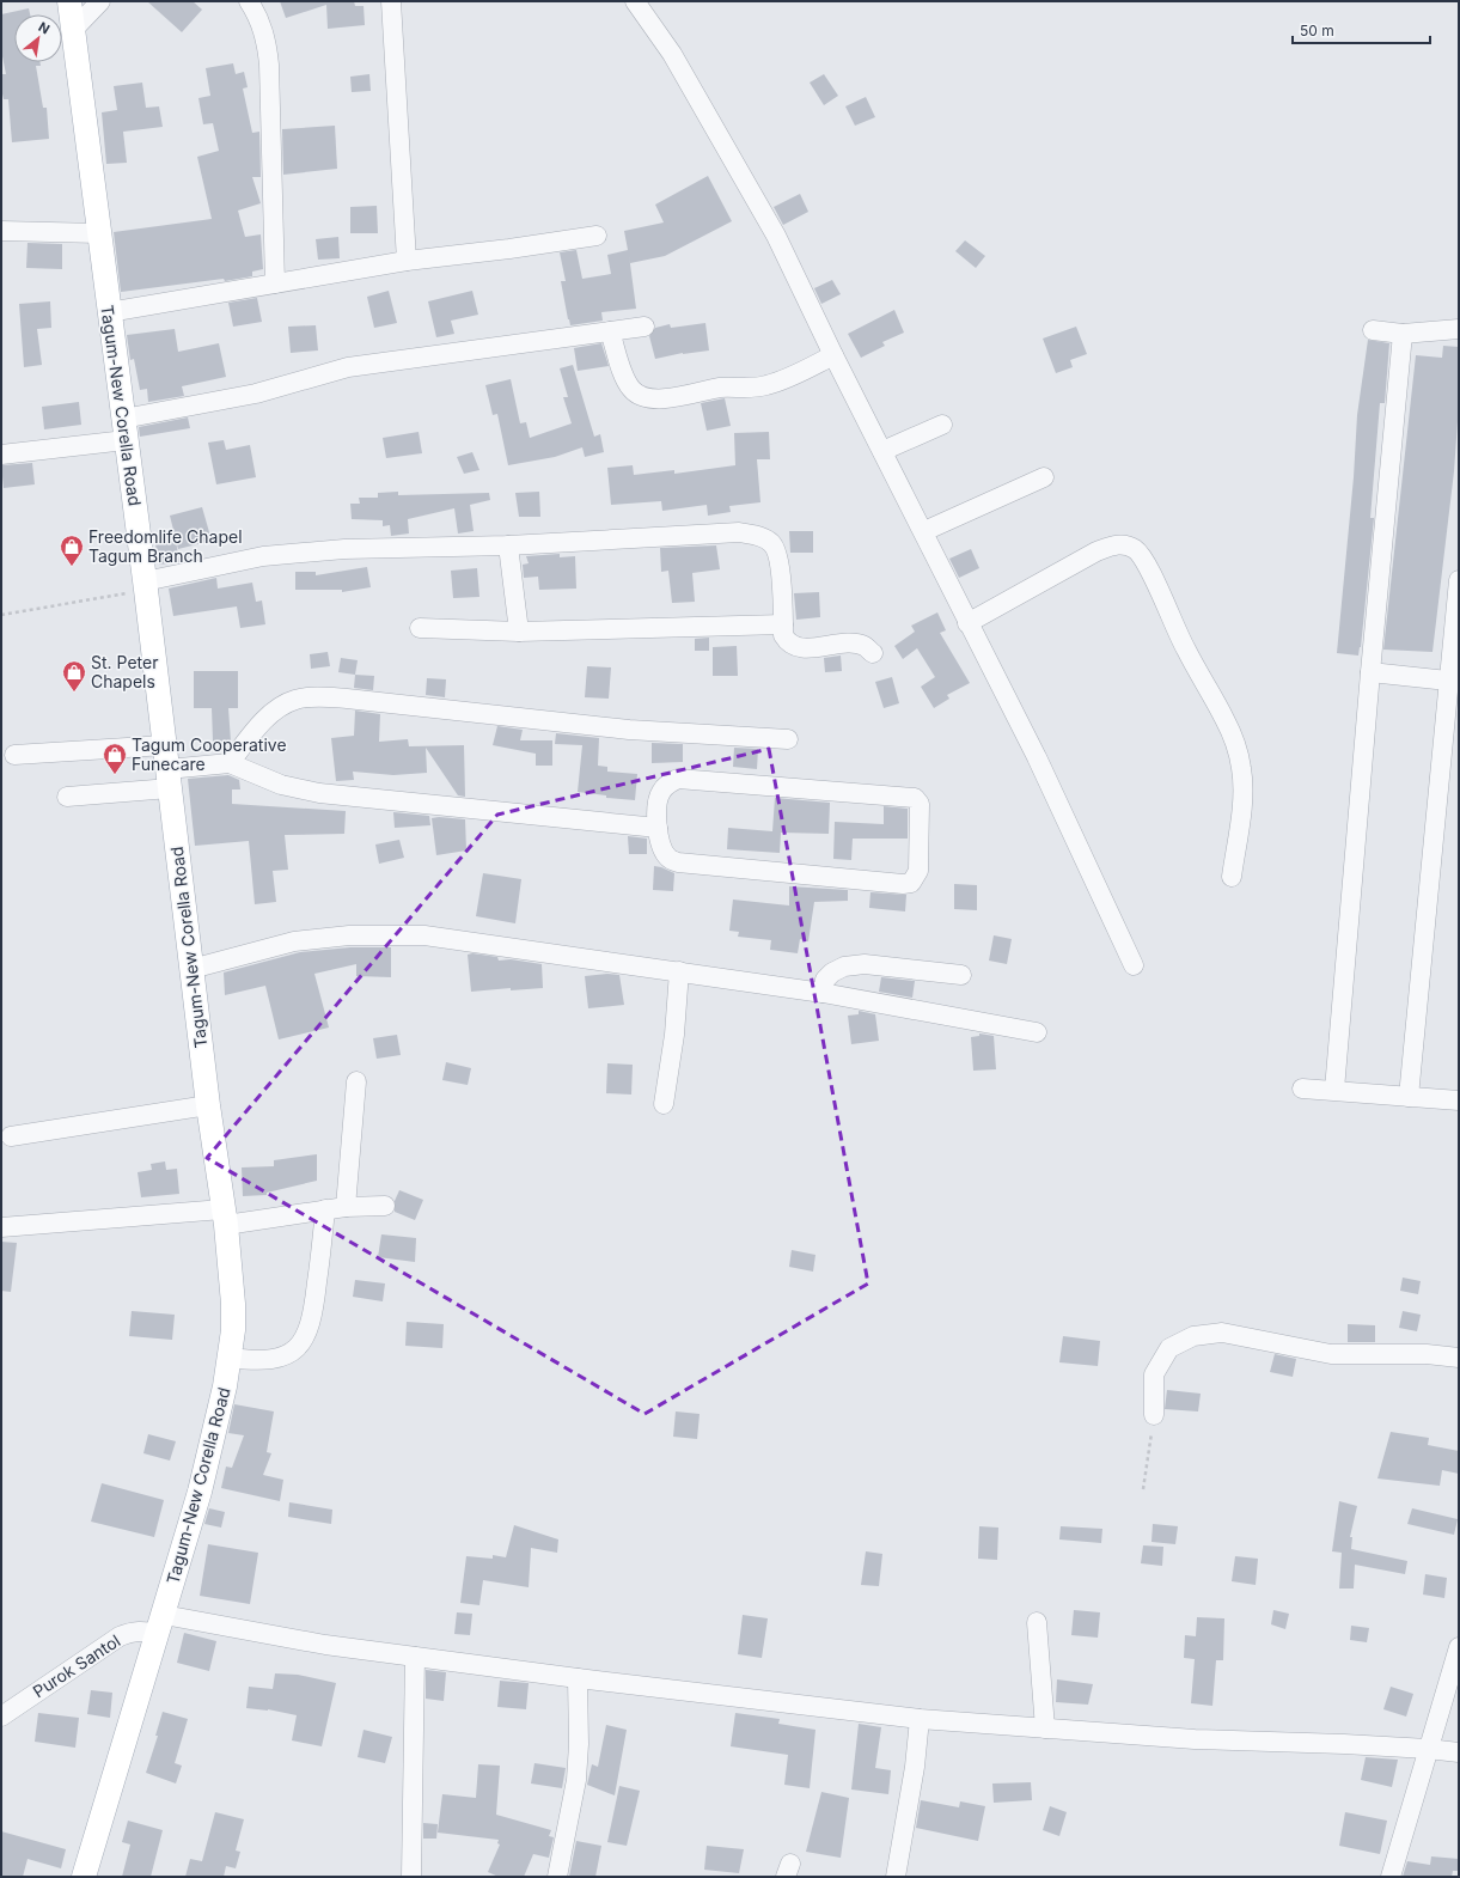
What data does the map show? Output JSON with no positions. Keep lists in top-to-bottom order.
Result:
{
  "streets": {
    "main road": ["Tagum-New Corella Road"],
    "street": ["Purok Santol"]
  },
  "crossings": [
    ["Tagum-New Corella Road", "Purok Santol"]
  ],
  "places": {
    "shop": ["Freedomlife Chapel Tagum Branch", "St. Peter Chapels", "Tagum Cooperative Funecare"]
  },
  "scale_bar": "50 m",
  "north": "top right"
}
